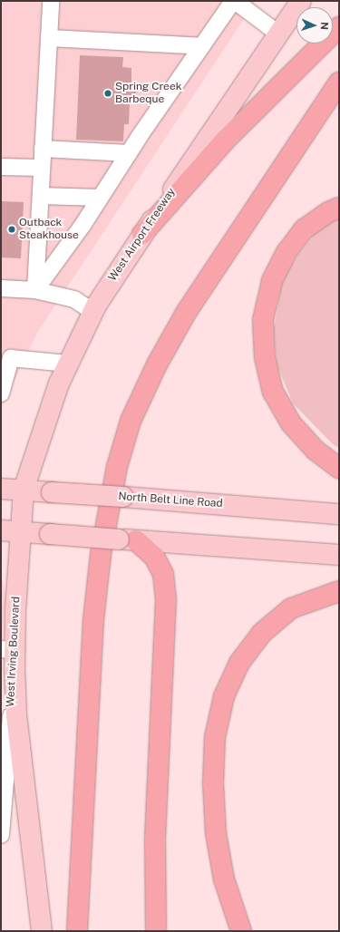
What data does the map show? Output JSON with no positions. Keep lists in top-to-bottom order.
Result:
{
  "streets": {
    "main road": ["West Airport Freeway", "North Belt Line Road", "West Irving Boulevard"]
  },
  "crossings": [
    ["West Airport Freeway", "North Belt Line Road"],
    ["West Airport Freeway", "West Irving Boulevard"],
    ["North Belt Line Road", "West Irving Boulevard"]
  ],
  "places": ["Spring Creek Barbeque", "Outback Steakhouse"],
  "north": "right"
}
